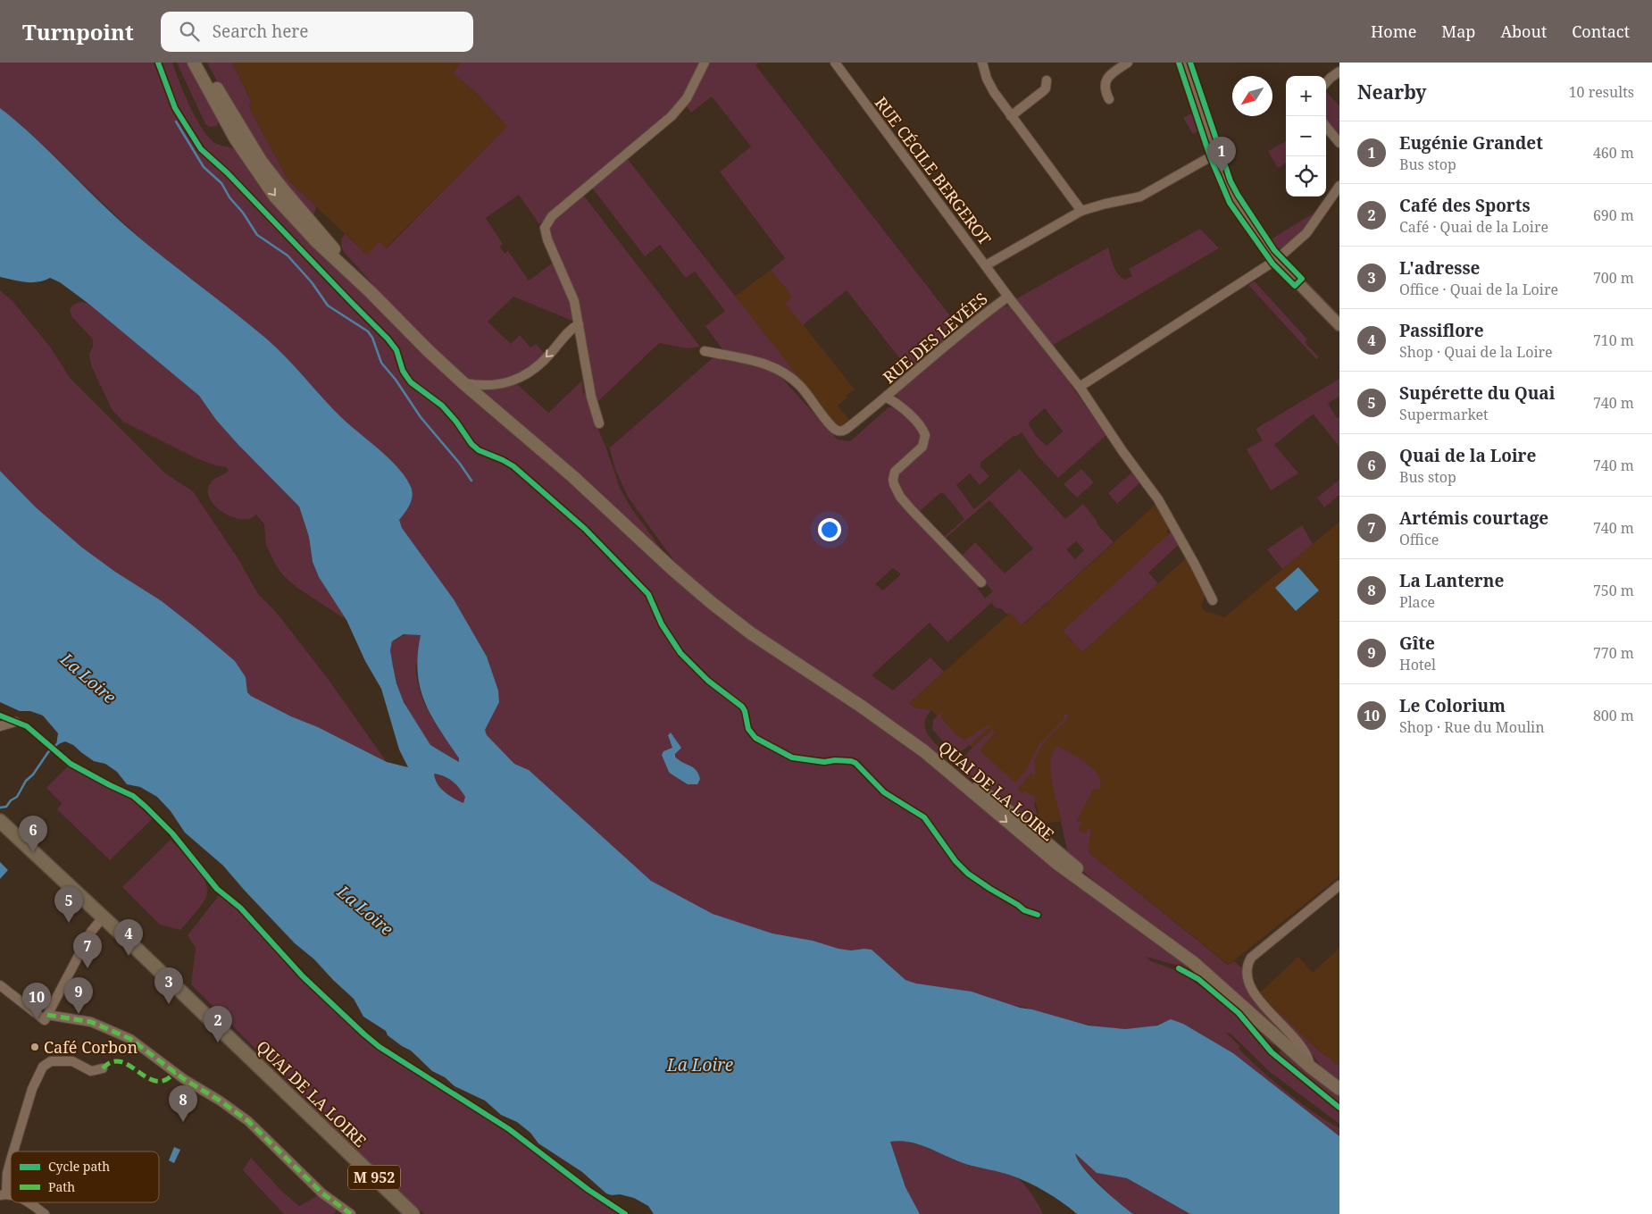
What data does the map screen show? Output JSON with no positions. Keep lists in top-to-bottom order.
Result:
{
  "streets": {
    "main road": ["QUAI DE LA LOIRE", "M 952"],
    "street": ["RUE CÉCILE BERGEROT", "RUE DES LEVÉES"]
  },
  "crossings": [
    ["RUE CÉCILE BERGEROT", "RUE DES LEVÉES"],
    ["QUAI DE LA LOIRE", "M 952"]
  ],
  "water": ["La Loire"],
  "places": ["Café Corbon"],
  "legend": ["Cycle path", "Path"],
  "north": "bottom left",
  "page": {
    "header": "Turnpoint",
    "search": "Search here",
    "nav": [
      "Home",
      "Map",
      "About",
      "Contact"
    ],
    "heading": ["Nearby", "10 results"],
    "map_buttons": ["+", "−"],
    "list": [
      {
        "mark": "1",
        "name": "Eugénie Grandet",
        "note": "Bus stop",
        "value": "460 m"
      },
      {
        "mark": "2",
        "name": "Café des Sports",
        "note": "Café · Quai de la Loire",
        "value": "690 m"
      },
      {
        "mark": "3",
        "name": "L'adresse",
        "note": "Office · Quai de la Loire",
        "value": "700 m"
      },
      {
        "mark": "4",
        "name": "Passiflore",
        "note": "Shop · Quai de la Loire",
        "value": "710 m"
      },
      {
        "mark": "5",
        "name": "Supérette du Quai",
        "note": "Supermarket",
        "value": "740 m"
      },
      {
        "mark": "6",
        "name": "Quai de la Loire",
        "note": "Bus stop",
        "value": "740 m"
      },
      {
        "mark": "7",
        "name": "Artémis courtage",
        "note": "Office",
        "value": "740 m"
      },
      {
        "mark": "8",
        "name": "La Lanterne",
        "note": "Place",
        "value": "750 m"
      },
      {
        "mark": "9",
        "name": "Gîte",
        "note": "Hotel",
        "value": "770 m"
      },
      {
        "mark": "10",
        "name": "Le Colorium",
        "note": "Shop · Rue du Moulin",
        "value": "800 m"
      }
    ],
    "pins": [
      "1",
      "6",
      "5",
      "4",
      "7",
      "3",
      "9",
      "10",
      "2",
      "8"
    ]
  }
}
